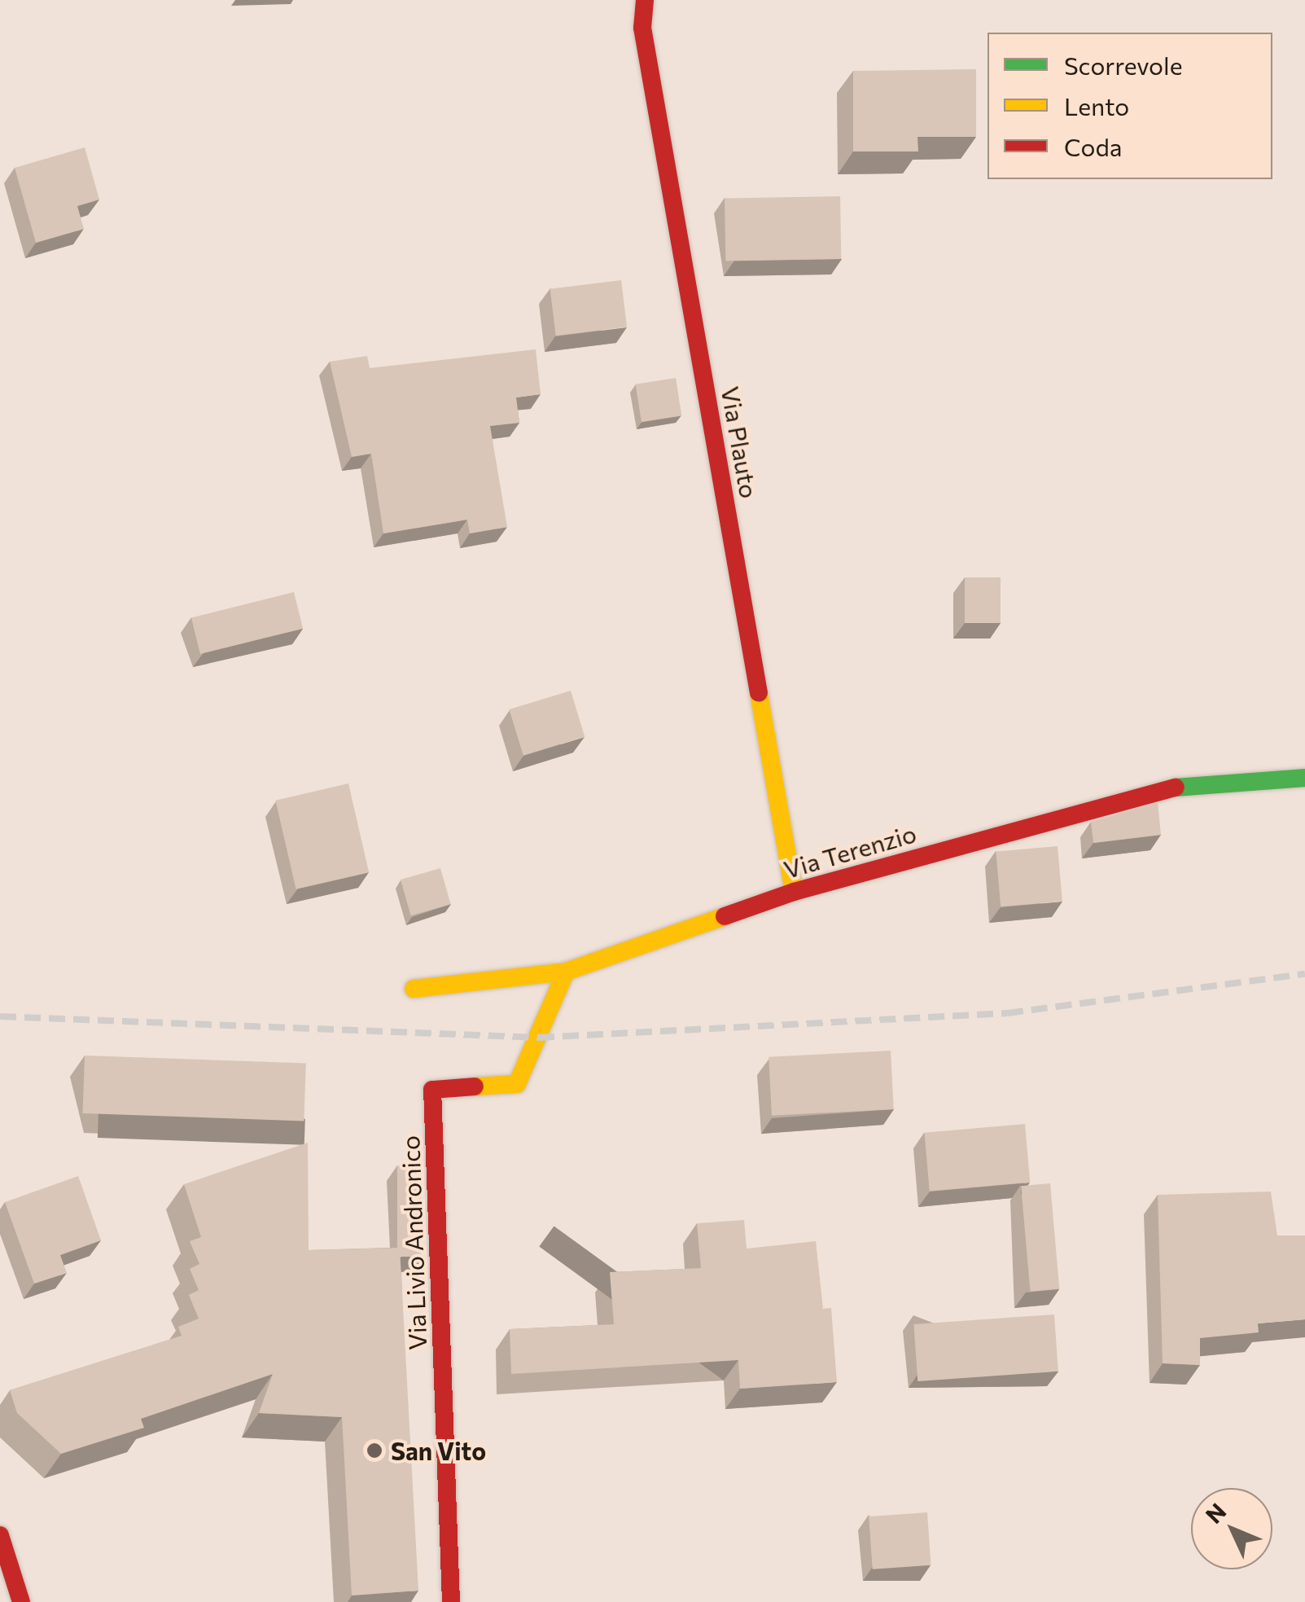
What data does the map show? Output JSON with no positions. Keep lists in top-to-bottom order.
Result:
{
  "streets": {
    "street": ["Via Plauto", "Via Terenzio", "Via Livio Andronico"]
  },
  "crossings": [
    ["Via Plauto", "Via Terenzio"],
    ["Via Terenzio", "Via Livio Andronico"]
  ],
  "places": ["San Vito"],
  "legend": ["Scorrevole", "Lento", "Coda"],
  "north": "top left"
}
